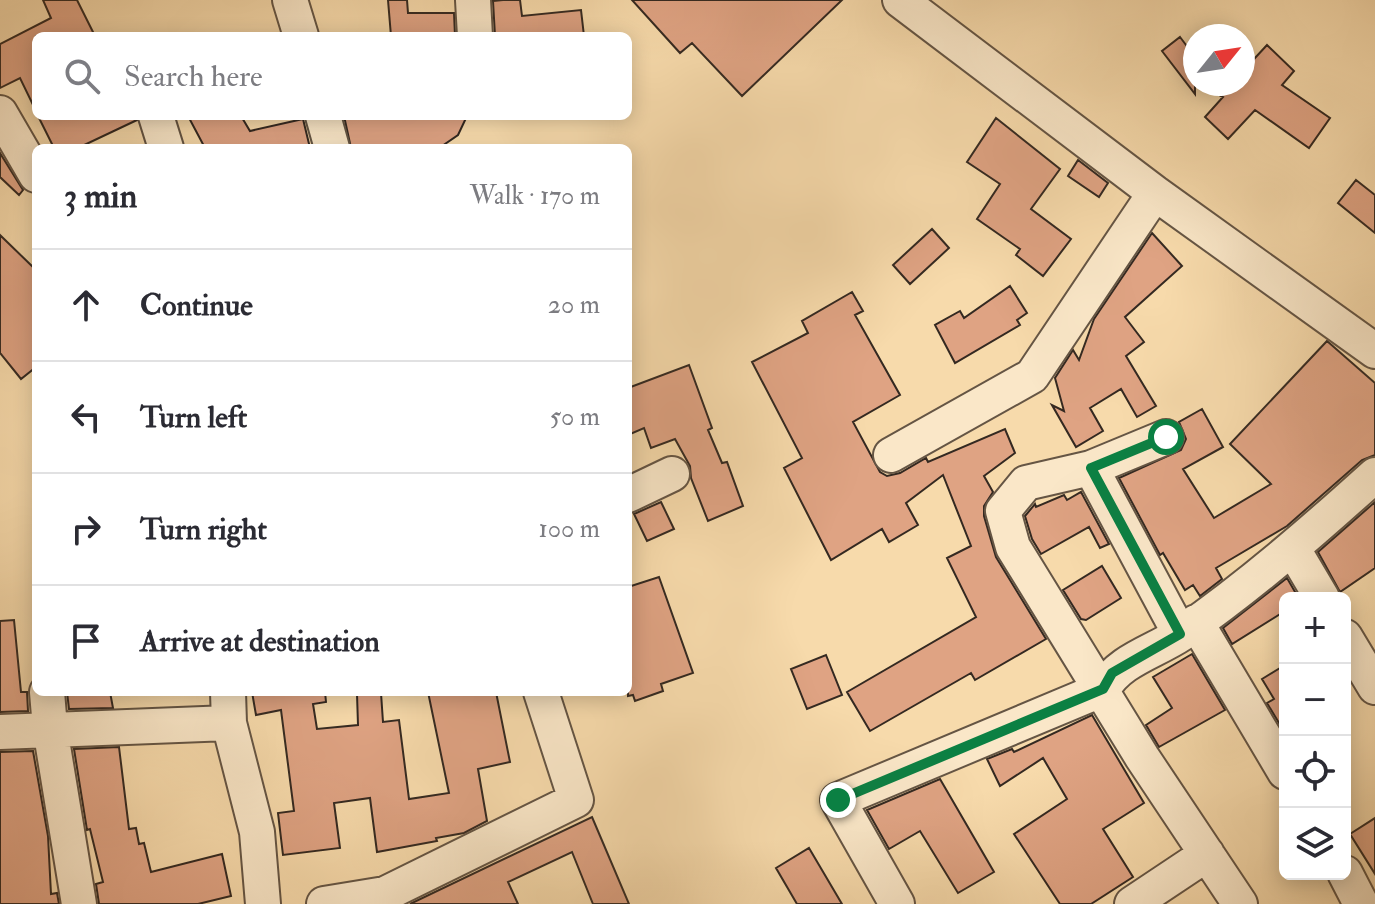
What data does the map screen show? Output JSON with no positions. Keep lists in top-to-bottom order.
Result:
{
  "north": "top right",
  "page": {
    "search": "Search here",
    "heading": ["3 min", "Walk · 170 m"],
    "list": [
      ["Continue", "20 m"],
      ["Turn left", "50 m"],
      ["Turn right", "100 m"],
      "Arrive at destination"
    ],
    "map_buttons": ["+", "−"]
  }
}
